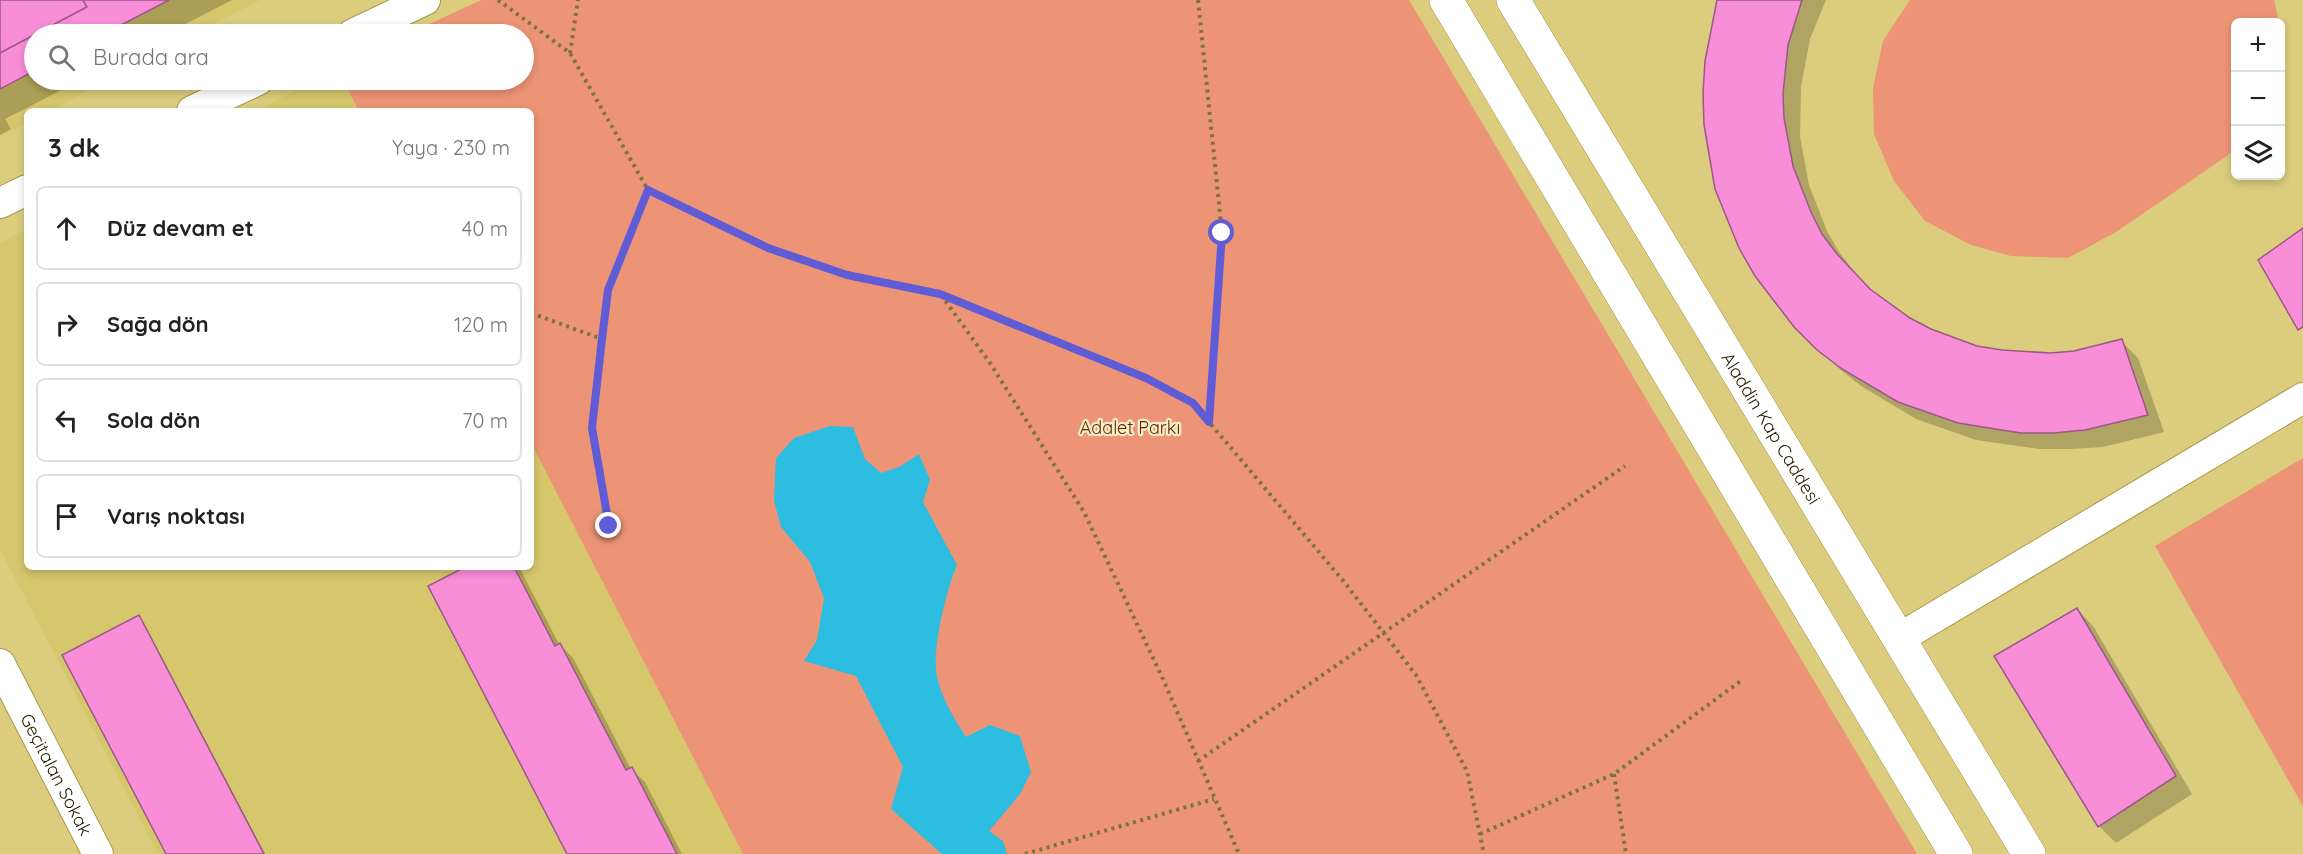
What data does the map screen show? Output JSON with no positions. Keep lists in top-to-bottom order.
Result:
{
  "streets": {
    "street": ["Aladdin Kap Caddesi", "Geçitalan Sokak"]
  },
  "parks": ["Adalet Parkı"],
  "page": {
    "map_buttons": ["+", "−"],
    "search": "Burada ara",
    "heading": ["3 dk", "Yaya · 230 m"],
    "list": [
      ["Düz devam et", "40 m"],
      ["Sağa dön", "120 m"],
      ["Sola dön", "70 m"],
      "Varış noktası"
    ]
  }
}
